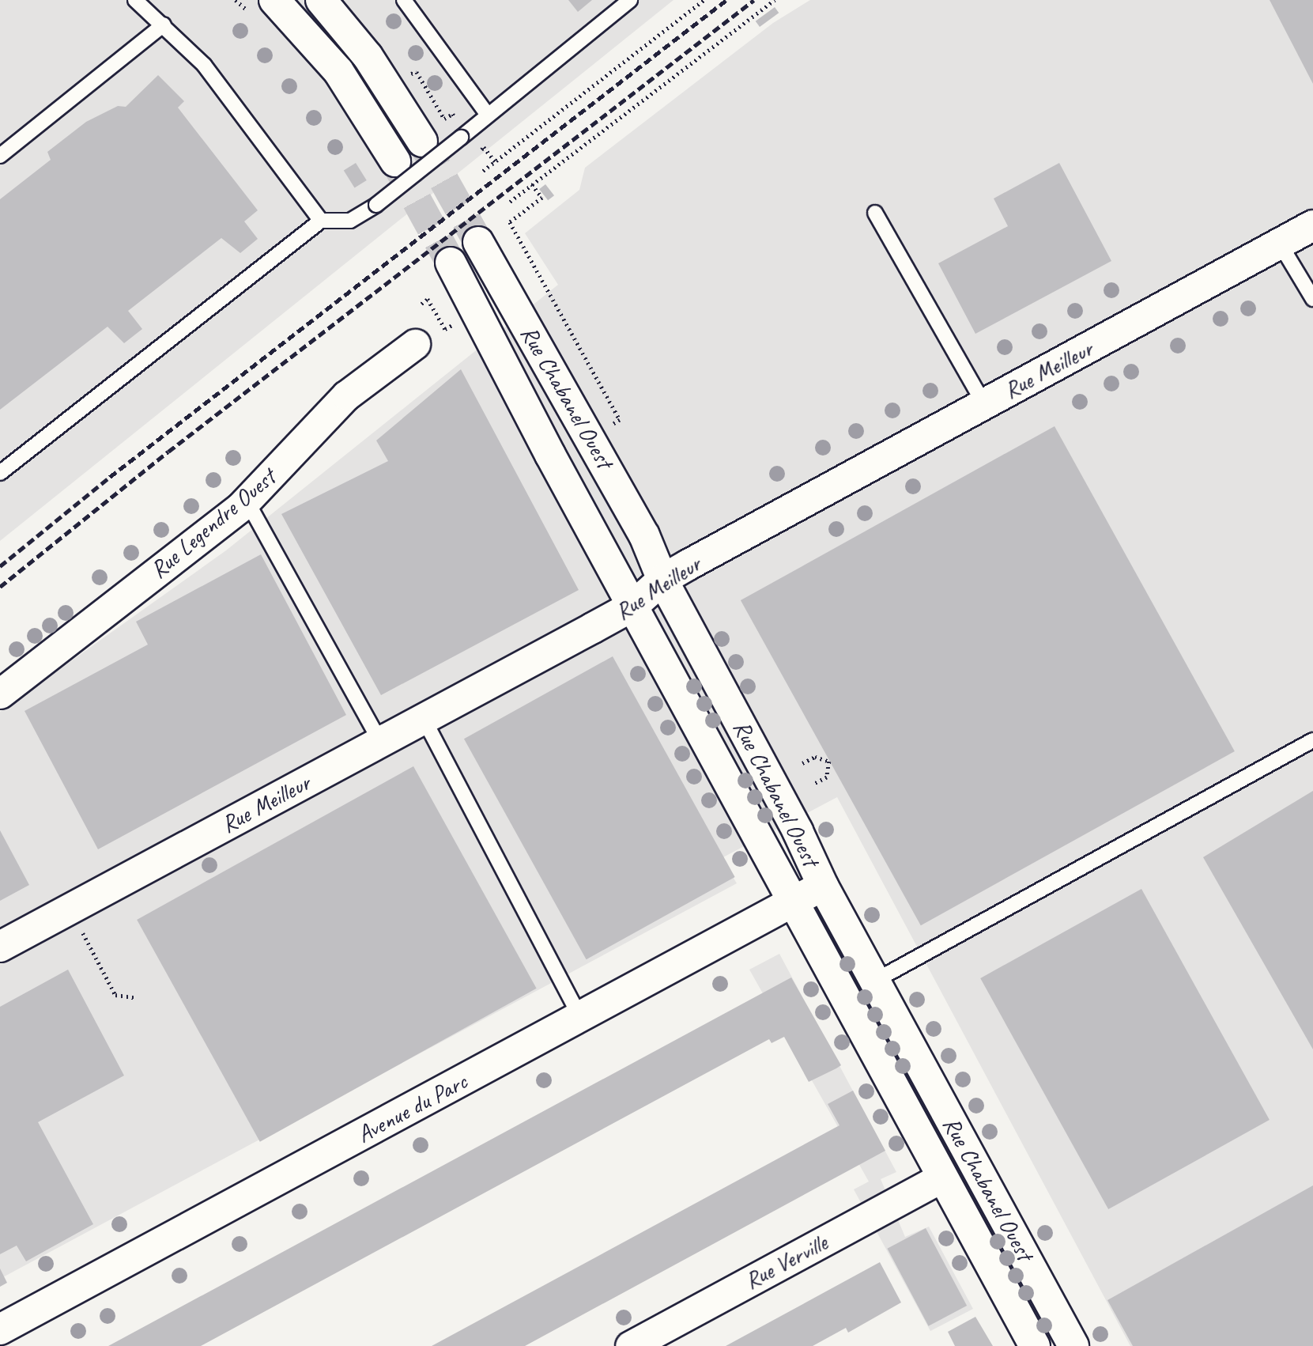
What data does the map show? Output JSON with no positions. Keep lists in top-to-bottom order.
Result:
{
  "streets": {
    "street": [
      "Rue Meilleur",
      "Rue Chabanel Ouest",
      "Rue Legendre Ouest",
      "Avenue du Parc",
      "Rue Verville"
    ]
  },
  "crossings": [
    ["Rue Meilleur", "Rue Chabanel Ouest"],
    ["Rue Chabanel Ouest", "Avenue du Parc"],
    ["Rue Chabanel Ouest", "Rue Verville"]
  ]
}
